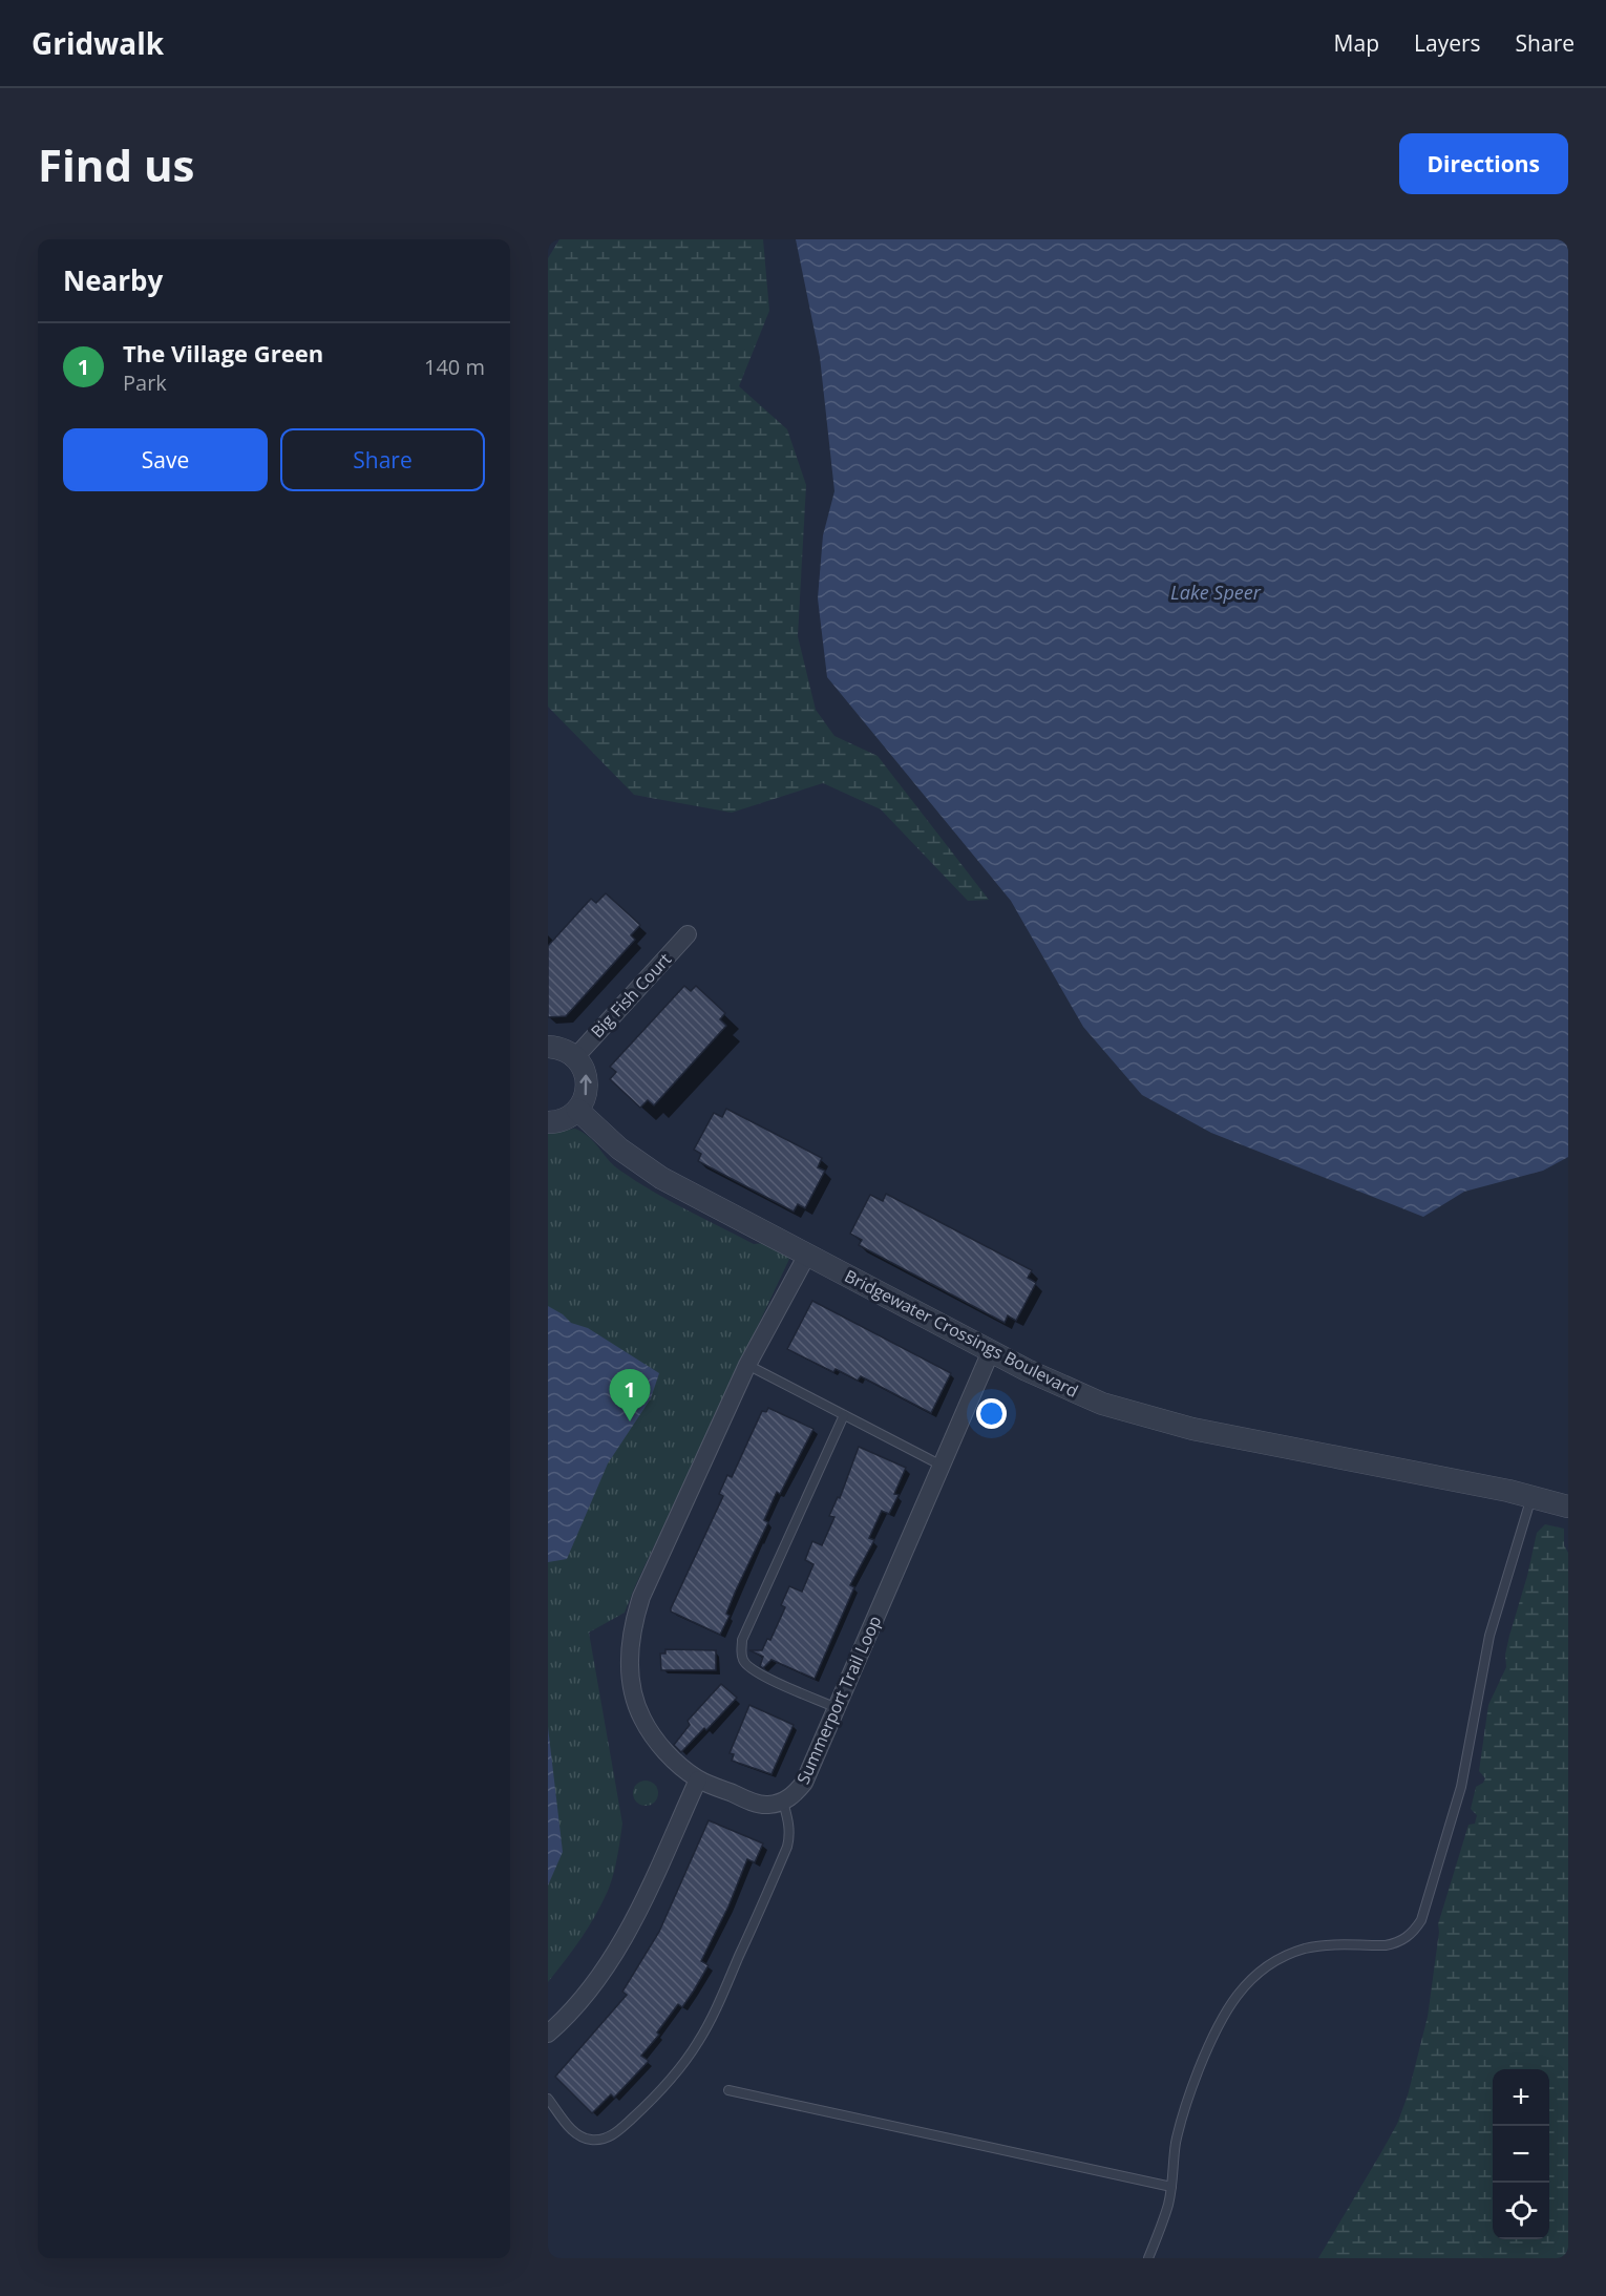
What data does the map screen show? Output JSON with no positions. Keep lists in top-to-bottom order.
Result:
{
  "streets": {
    "street": ["Big Fish Court", "Bridgewater Crossings Boulevard", "Summerport Trail Loop"]
  },
  "crossings": [
    ["Bridgewater Crossings Boulevard", "Summerport Trail Loop"]
  ],
  "water": ["Lake Speer"],
  "page": {
    "header": "Gridwalk",
    "nav": ["Map", "Layers", "Share"],
    "buttons": [
      "Directions",
      ["Save", "Share"]
    ],
    "title": "Find us",
    "heading": "Nearby",
    "list": [
      {
        "mark": "1",
        "name": "The Village Green",
        "note": "Park",
        "value": "140 m"
      }
    ],
    "pins": "1",
    "map_buttons": ["+", "−"]
  }
}
